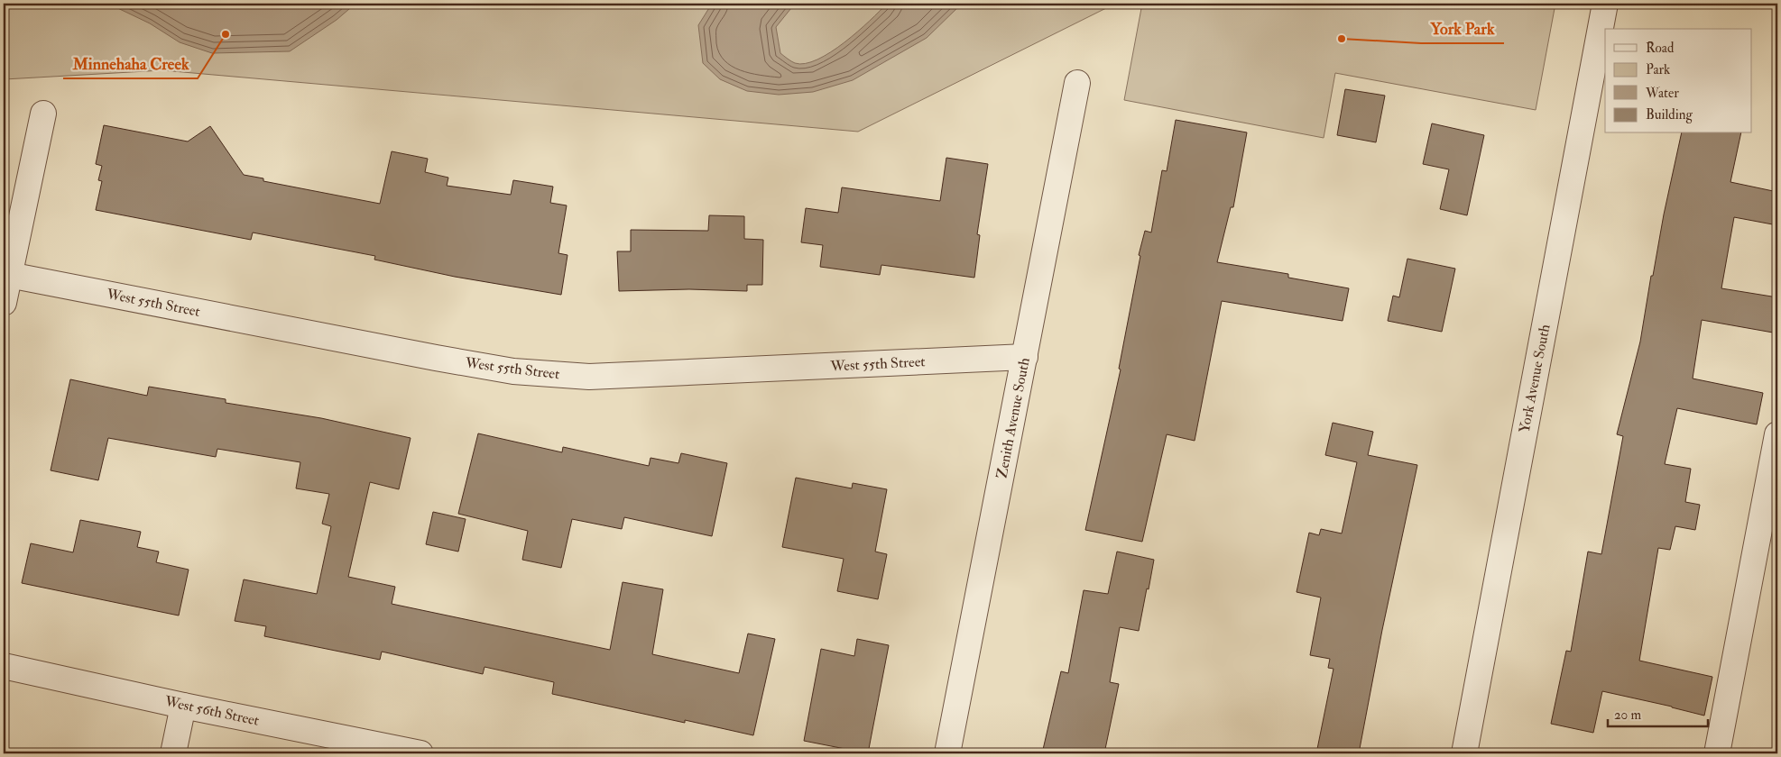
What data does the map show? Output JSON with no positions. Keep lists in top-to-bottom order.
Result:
{
  "streets": {
    "street": [
      "West 55th Street",
      "York Avenue South",
      "Zenith Avenue South",
      "West 56th Street"
    ]
  },
  "crossings": [
    ["West 55th Street", "Zenith Avenue South"]
  ],
  "places": ["Minnehaha Creek", "York Park"],
  "legend": [
    "Road",
    "Park",
    "Water",
    "Building"
  ],
  "scale_bar": "20 m"
}
